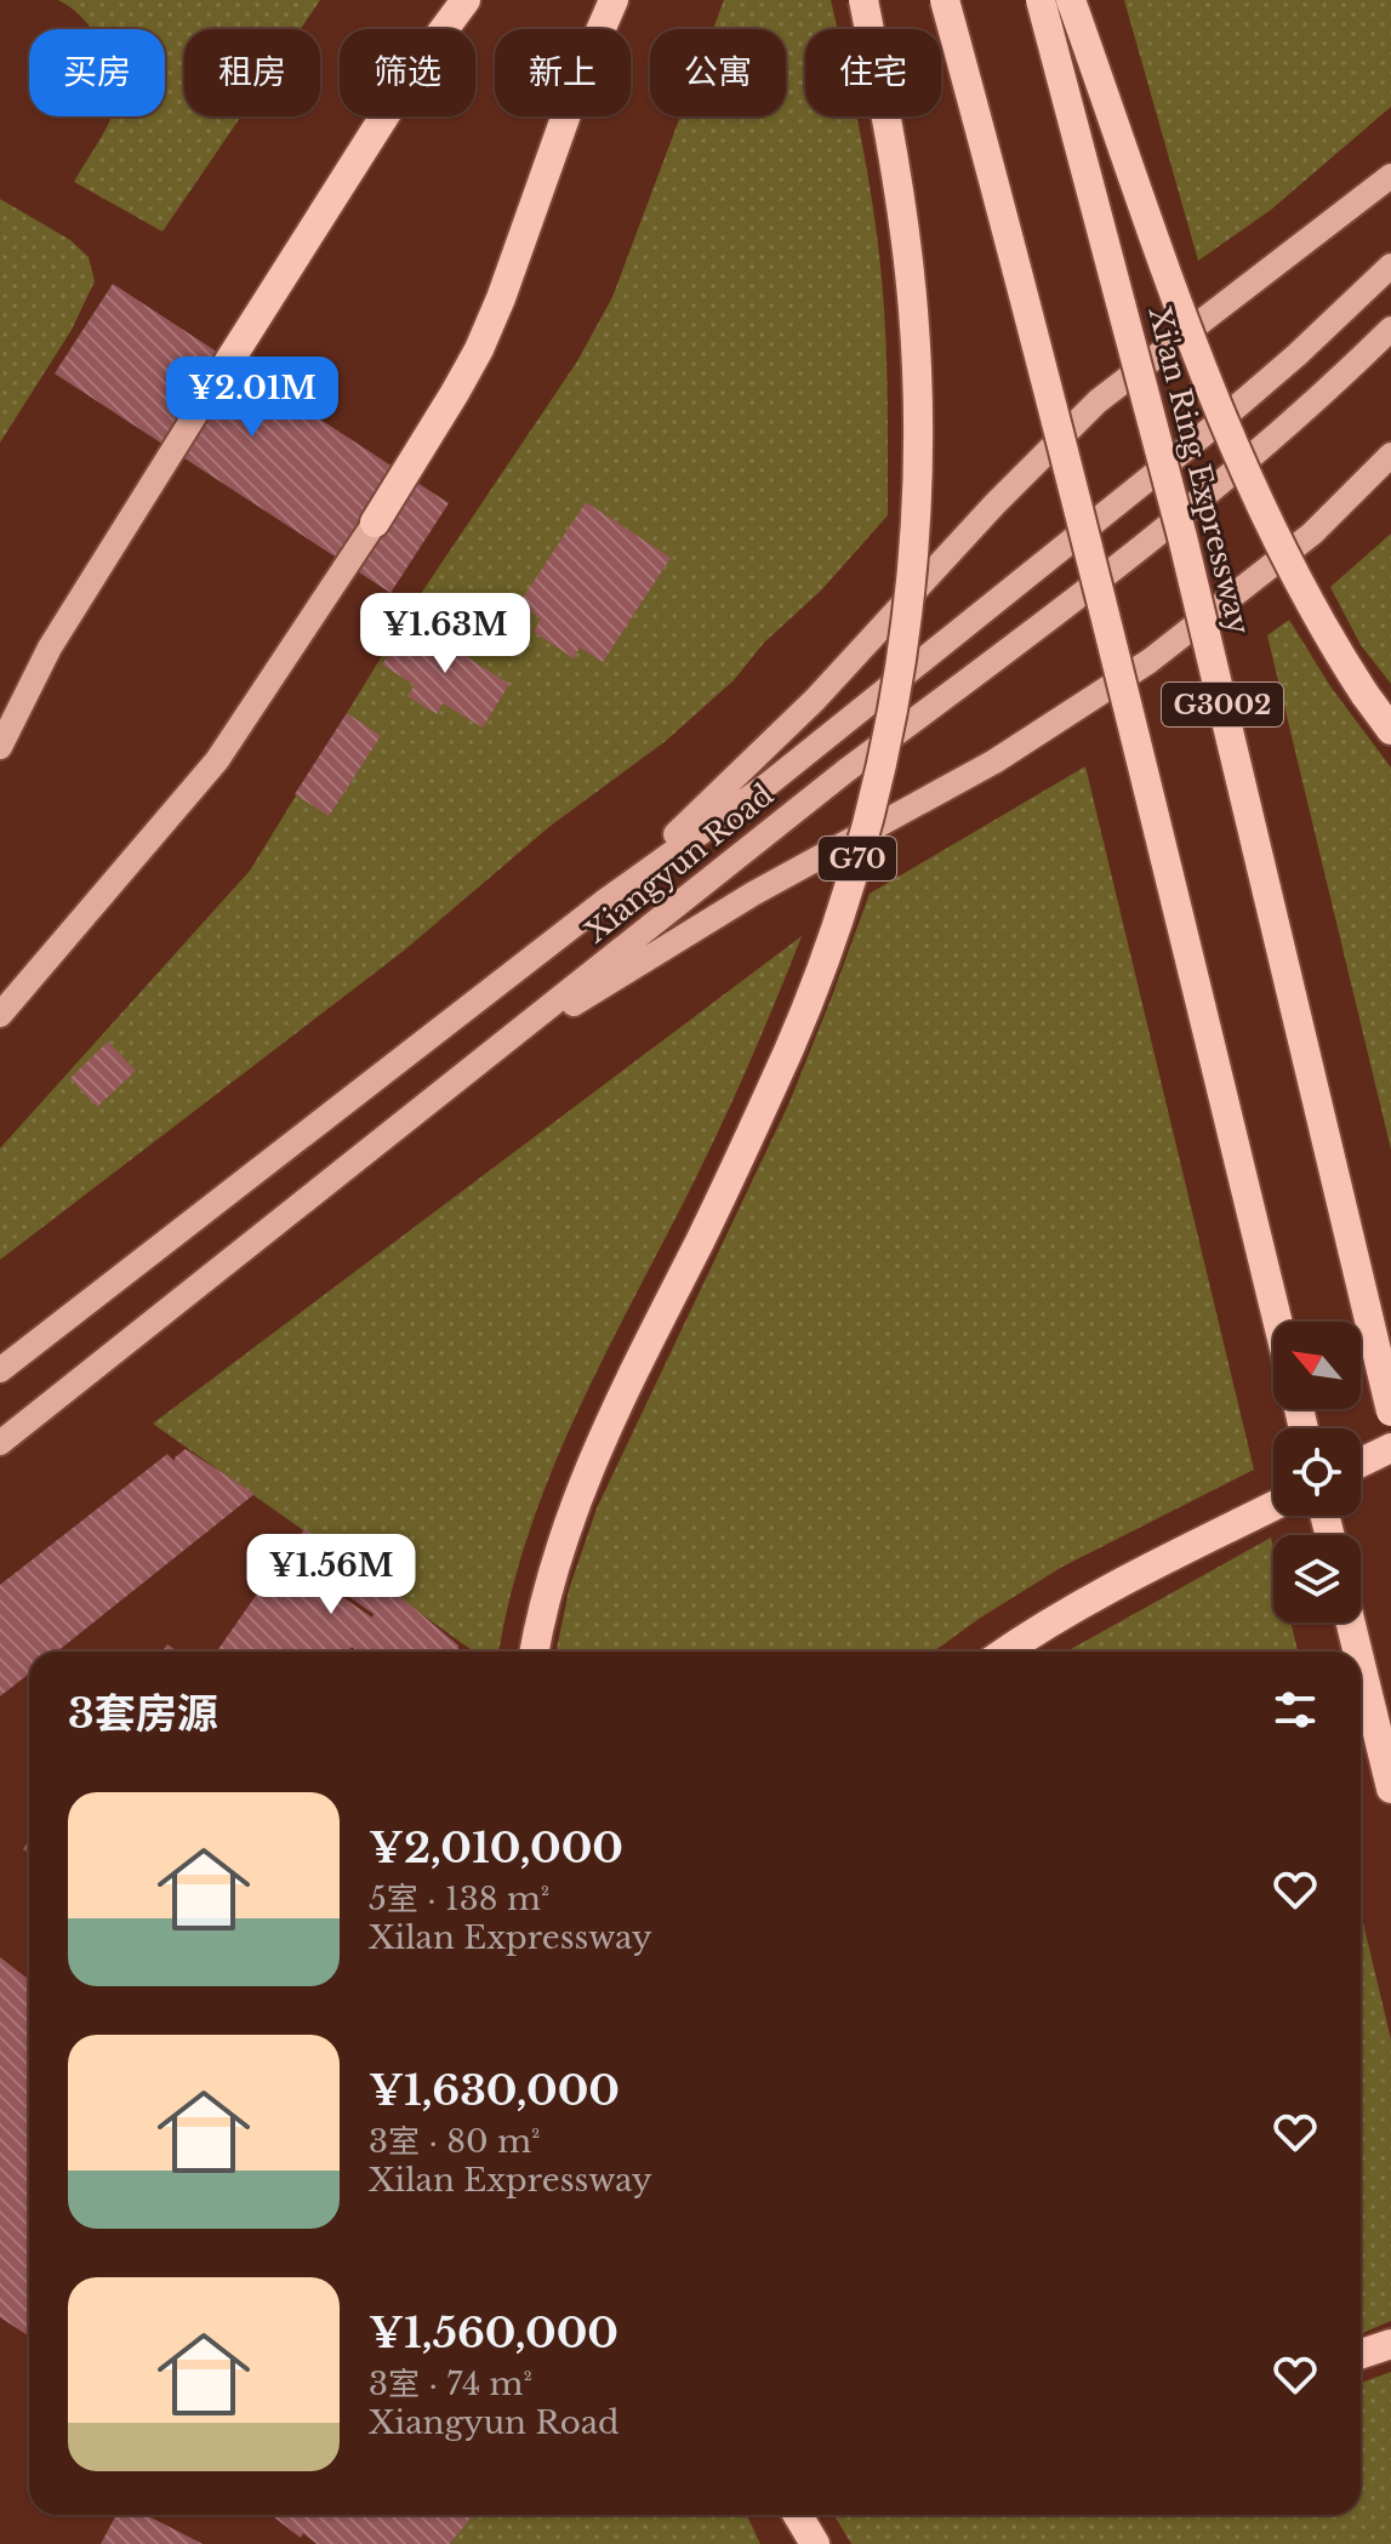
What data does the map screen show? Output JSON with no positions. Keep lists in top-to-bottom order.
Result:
{
  "streets": {
    "highway": ["Xi'an Ring Expressway", "G3002", "G70"],
    "main road": ["Xiangyun Road"]
  },
  "north": "top left",
  "page": {
    "chip": [
      "买房",
      "租房",
      "筛选",
      "新上",
      "公寓",
      "住宅"
    ],
    "price": ["¥2.01M", "¥1.63M", "¥1.56M"],
    "heading": "3套房源",
    "list": [
      {
        "name": "¥2,010,000",
        "note": "5室 · 138 m² · Xilan Expressway"
      },
      {
        "name": "¥1,630,000",
        "note": "3室 · 80 m² · Xilan Expressway"
      },
      {
        "name": "¥1,560,000",
        "note": "3室 · 74 m² · Xiangyun Road"
      }
    ]
  }
}
